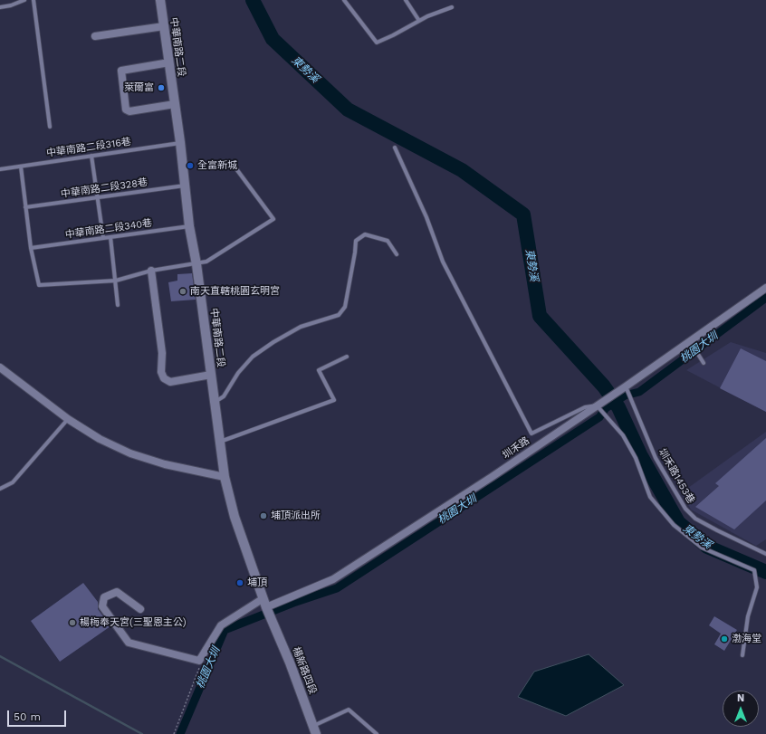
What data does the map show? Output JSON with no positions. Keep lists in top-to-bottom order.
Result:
{
  "streets": {
    "main road": ["中華南路二段", "楊新路四段"],
    "street": ["圳禾路"],
    "lane": [
      "中華南路二段316巷",
      "中華南路二段328巷",
      "中華南路二段340巷",
      "圳禾路1453巷"
    ]
  },
  "crossings": [
    ["中華南路二段", "中華南路二段316巷"],
    ["中華南路二段", "中華南路二段328巷"],
    ["中華南路二段", "中華南路二段340巷"],
    ["中華南路二段", "圳禾路"],
    ["中華南路二段", "楊新路四段"],
    ["圳禾路", "圳禾路1453巷"],
    ["圳禾路", "楊新路四段"]
  ],
  "water": ["東勢溪", "桃園大圳"],
  "places": [
    "萊爾富",
    "全富新城",
    "南天直轄桃園玄明宮",
    "埔頂派出所",
    "埔頂",
    "楊梅奉天宮(三聖恩主公)",
    "渤海堂"
  ],
  "scale_bar": "50 m",
  "north": "top"
}
